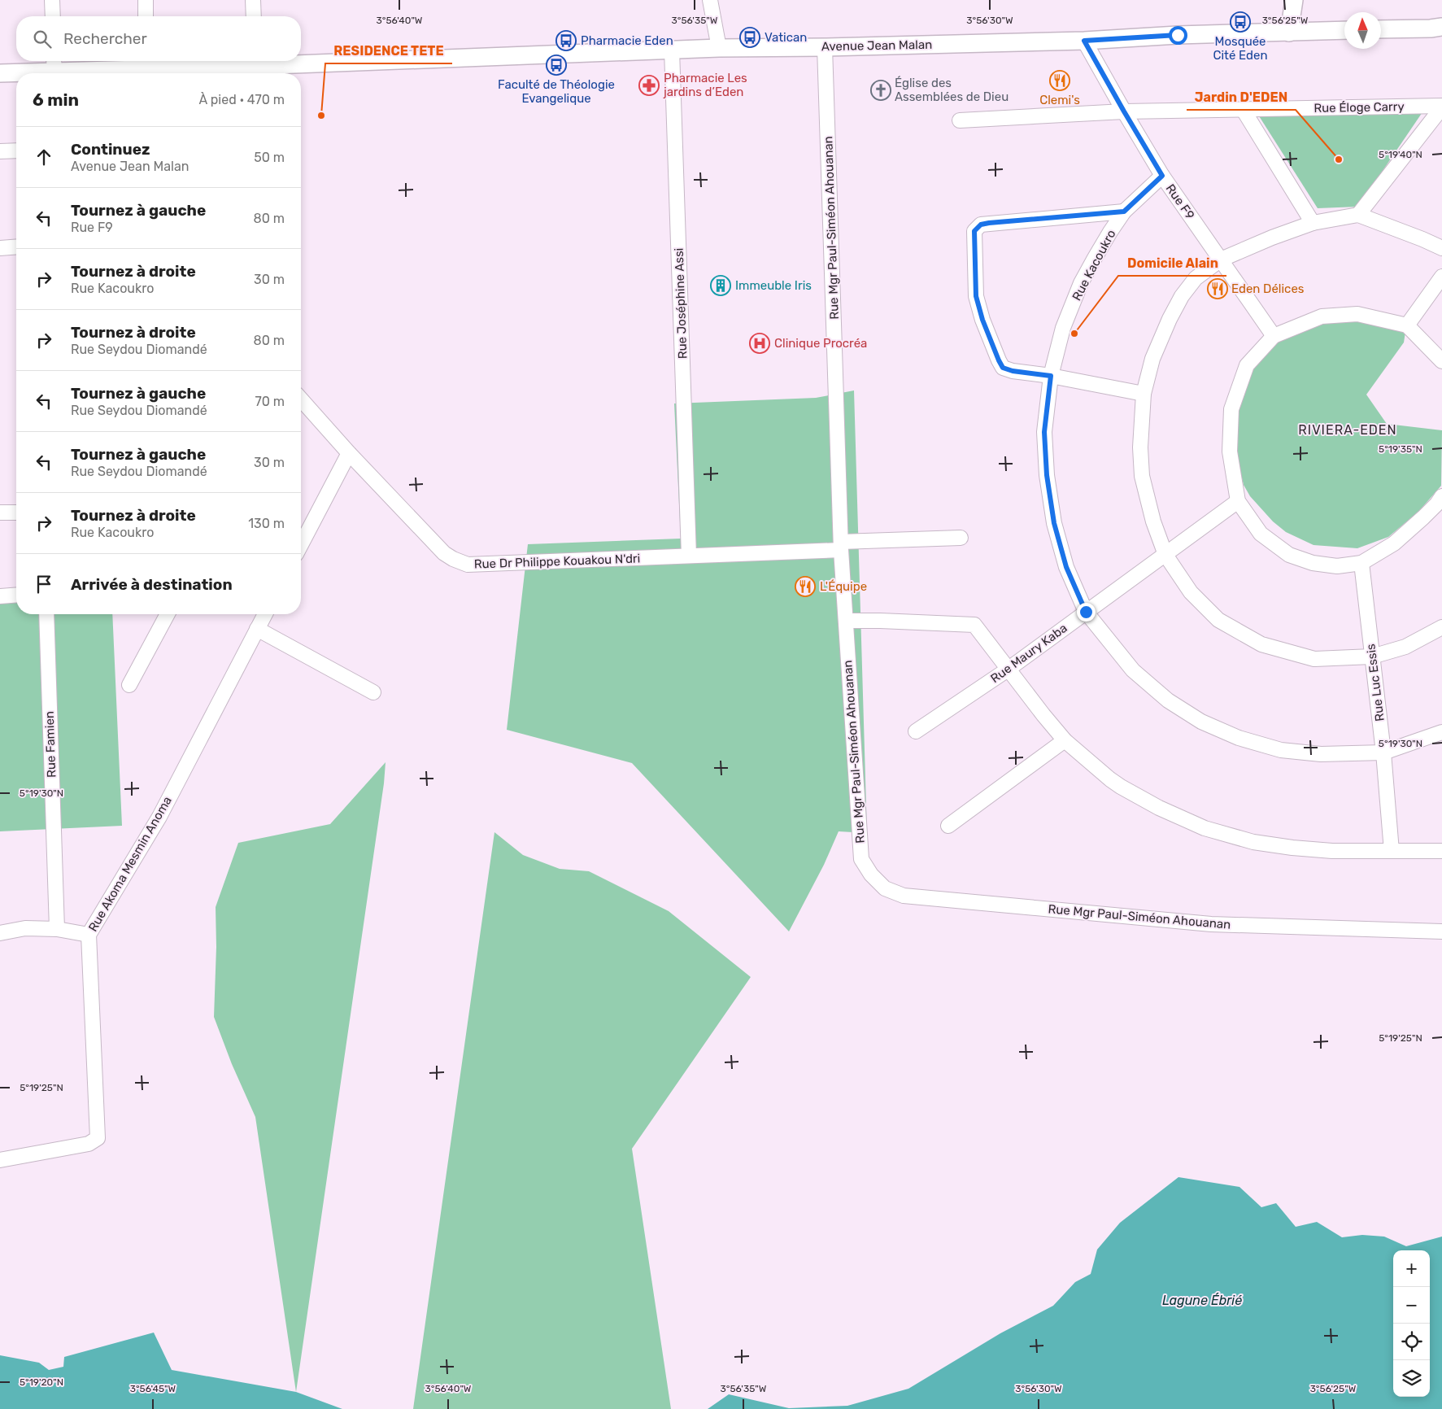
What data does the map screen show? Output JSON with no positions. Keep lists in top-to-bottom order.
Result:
{
  "streets": {
    "main road": ["Avenue Jean Malan"],
    "street": [
      "Rue Éloge Carry",
      "Rue F9",
      "Rue Mgr Paul-Siméon Ahouanan",
      "Rue Kacoukro",
      "Rue Joséphine Assi",
      "Rue Dr Philippe Kouakou N'dri",
      "Rue Maury Kaba",
      "Rue Luc Essis",
      "Rue Famien",
      "Rue Akoma Mesmin Anoma"
    ]
  },
  "crossings": [
    ["Avenue Jean Malan", "Rue F9"],
    ["Avenue Jean Malan", "Rue Mgr Paul-Siméon Ahouanan"],
    ["Avenue Jean Malan", "Rue Joséphine Assi"],
    ["Rue Éloge Carry", "Rue F9"],
    ["Rue F9", "Rue Kacoukro"],
    ["Rue Mgr Paul-Siméon Ahouanan", "Rue Dr Philippe Kouakou N'dri"],
    ["Rue Kacoukro", "Rue Maury Kaba"],
    ["Rue Kacoukro", "Rue Luc Essis"],
    ["Rue Joséphine Assi", "Rue Dr Philippe Kouakou N'dri"]
  ],
  "districts": ["RIVIERA-EDEN"],
  "water": ["Lagune Ébrié"],
  "places": {
    "bus stop": [
      "Mosquée Cité Eden",
      "Vatican",
      "Pharmacie Eden",
      "Faculté de Théologie Evangelique"
    ],
    "restaurant": ["Clemi's", "Eden Délices", "L'Équipe"],
    "pharmacy": ["Pharmacie Les jardins d’Eden"],
    "church": ["Église des Assemblées de Dieu"],
    "other": ["RESIDENCE TETE", "Jardin D'EDEN", "Domicile Alain"],
    "building": ["Immeuble Iris"],
    "hospital": ["Clinique Procréa"]
  },
  "north": "top",
  "page": {
    "search": "Rechercher",
    "heading": ["6 min", "À pied · 470 m"],
    "list": [
      ["Continuez", "Avenue Jean Malan", "50 m"],
      ["Tournez à gauche", "Rue F9", "80 m"],
      ["Tournez à droite", "Rue Kacoukro", "30 m"],
      ["Tournez à droite", "Rue Seydou Diomandé", "80 m"],
      ["Tournez à gauche", "Rue Seydou Diomandé", "70 m"],
      ["Tournez à gauche", "Rue Seydou Diomandé", "30 m"],
      ["Tournez à droite", "Rue Kacoukro", "130 m"],
      "Arrivée à destination"
    ],
    "map_buttons": ["+", "−"]
  },
  "coordinates": [
    "3°56'40\"W",
    "3°56'35\"W",
    "3°56'30\"W",
    "3°56'25\"W",
    "5°19'40\"N",
    "5°19'35\"N",
    "5°19'30\"N",
    "5°19'25\"N",
    "5°19'20\"N",
    "3°56'45\"W"
  ]
}
